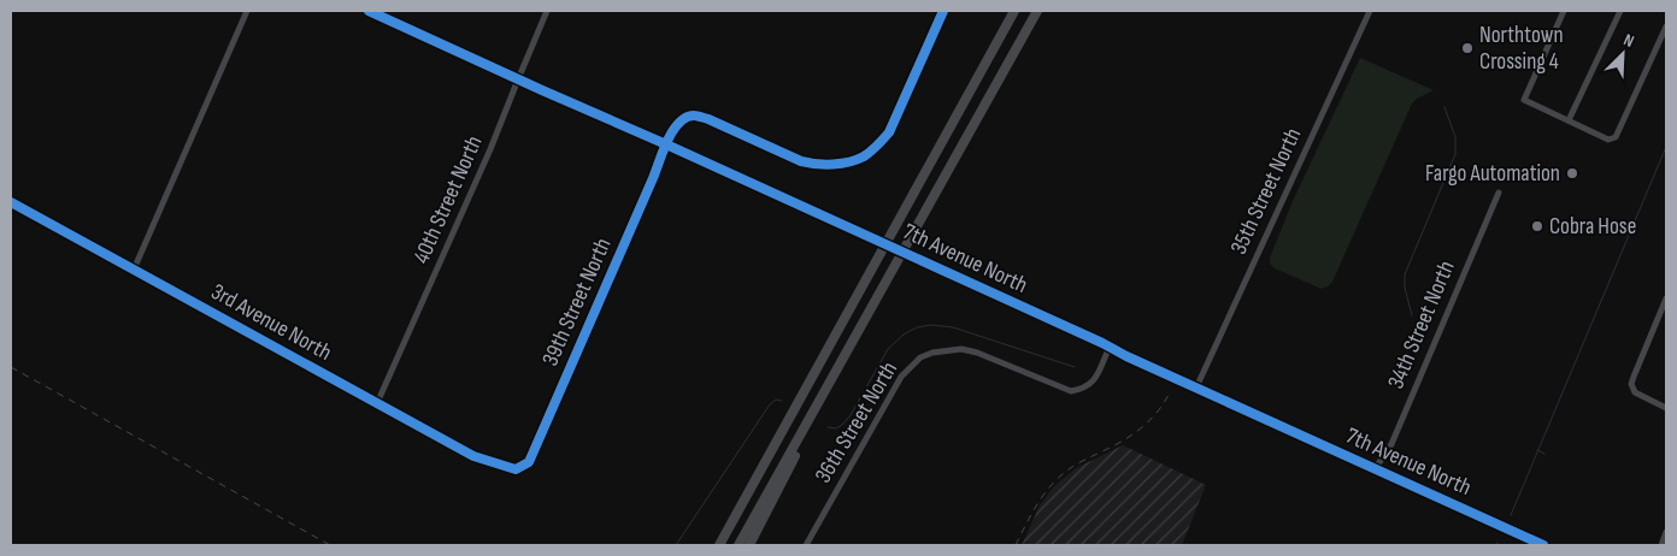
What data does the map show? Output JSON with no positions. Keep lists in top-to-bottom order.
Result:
{
  "streets": {
    "street": [
      "35th Street North",
      "40th Street North",
      "7th Avenue North",
      "39th Street North",
      "3rd Avenue North",
      "34th Street North",
      "36th Street North"
    ]
  },
  "crossings": [
    ["35th Street North", "7th Avenue North"],
    ["40th Street North", "7th Avenue North"],
    ["40th Street North", "3rd Avenue North"],
    ["7th Avenue North", "39th Street North"],
    ["7th Avenue North", "34th Street North"],
    ["7th Avenue North", "36th Street North"],
    ["39th Street North", "3rd Avenue North"]
  ],
  "places": ["Northtown Crossing 4", "Fargo Automation", "Cobra Hose"],
  "north": "top right"
}
